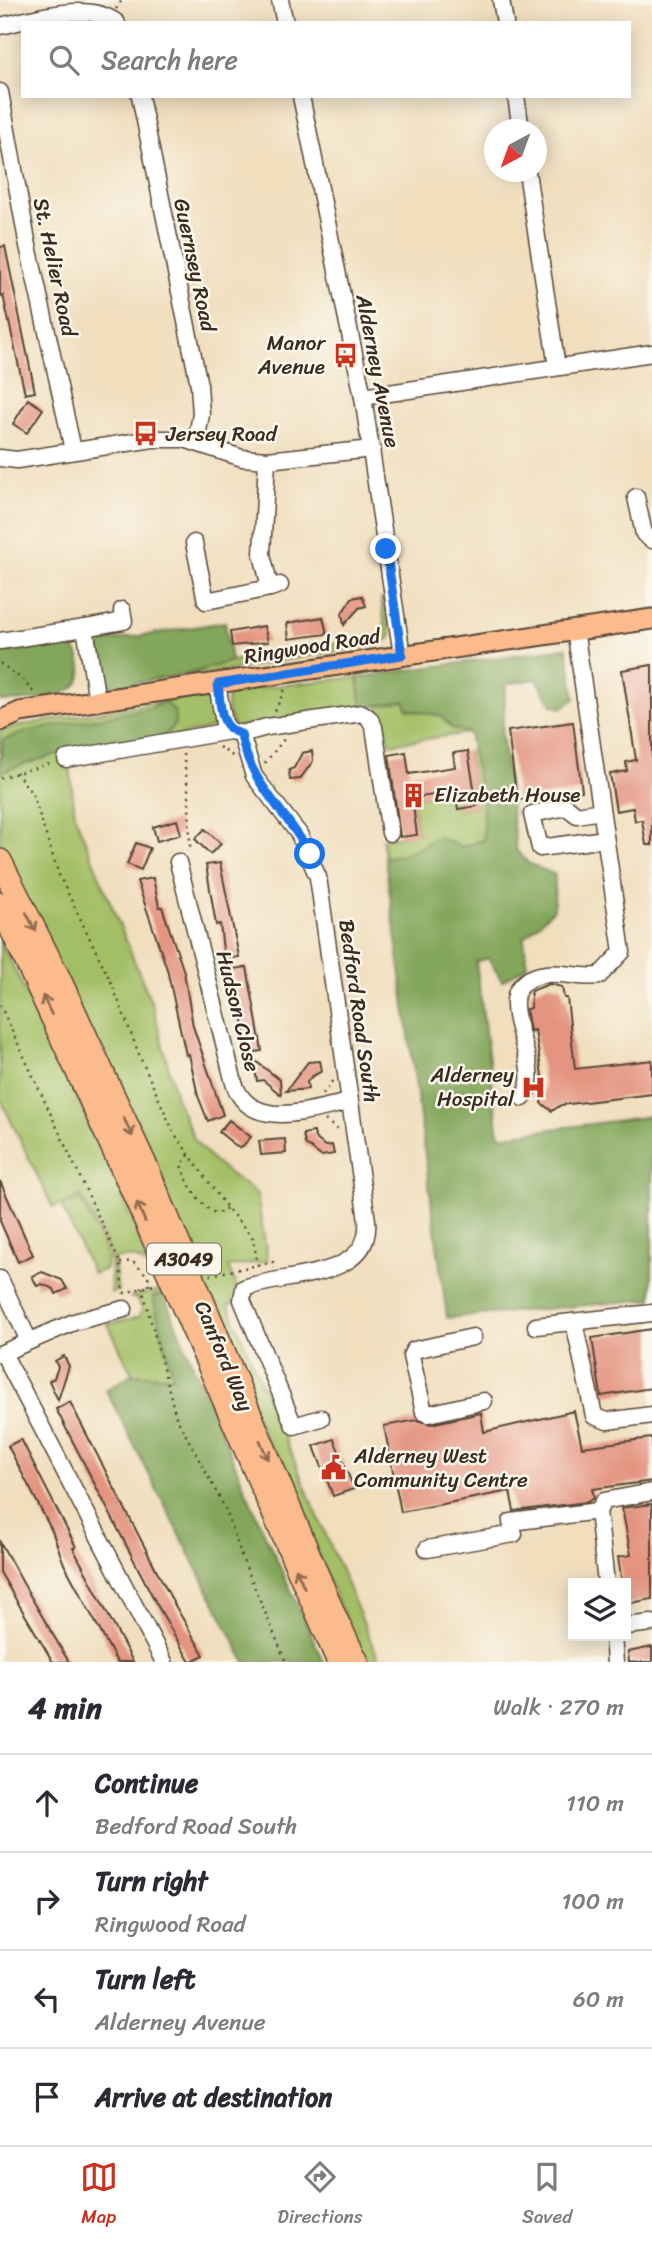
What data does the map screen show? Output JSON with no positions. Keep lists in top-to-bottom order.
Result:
{
  "streets": {
    "highway": ["A3049", "Canford Way"],
    "main road": ["Ringwood Road"],
    "street": [
      "Guernsey Road",
      "St. Helier Road",
      "Alderney Avenue",
      "Hudson Close",
      "Bedford Road South"
    ]
  },
  "crossings": [
    ["Alderney Avenue", "Ringwood Road"],
    ["Ringwood Road", "Bedford Road South"],
    ["Hudson Close", "Bedford Road South"]
  ],
  "places": {
    "bus stop": ["Manor Avenue", "Jersey Road"],
    "building": ["Elizabeth House"],
    "hospital": ["Alderney Hospital"],
    "public building": ["Alderney West Community Centre"]
  },
  "north": "bottom left",
  "page": {
    "search": "Search here",
    "heading": ["4 min", "Walk · 270 m"],
    "list": [
      ["Continue", "Bedford Road South", "110 m"],
      ["Turn right", "Ringwood Road", "100 m"],
      ["Turn left", "Alderney Avenue", "60 m"],
      "Arrive at destination"
    ],
    "nav": ["Map", "Directions", "Saved"]
  }
}
